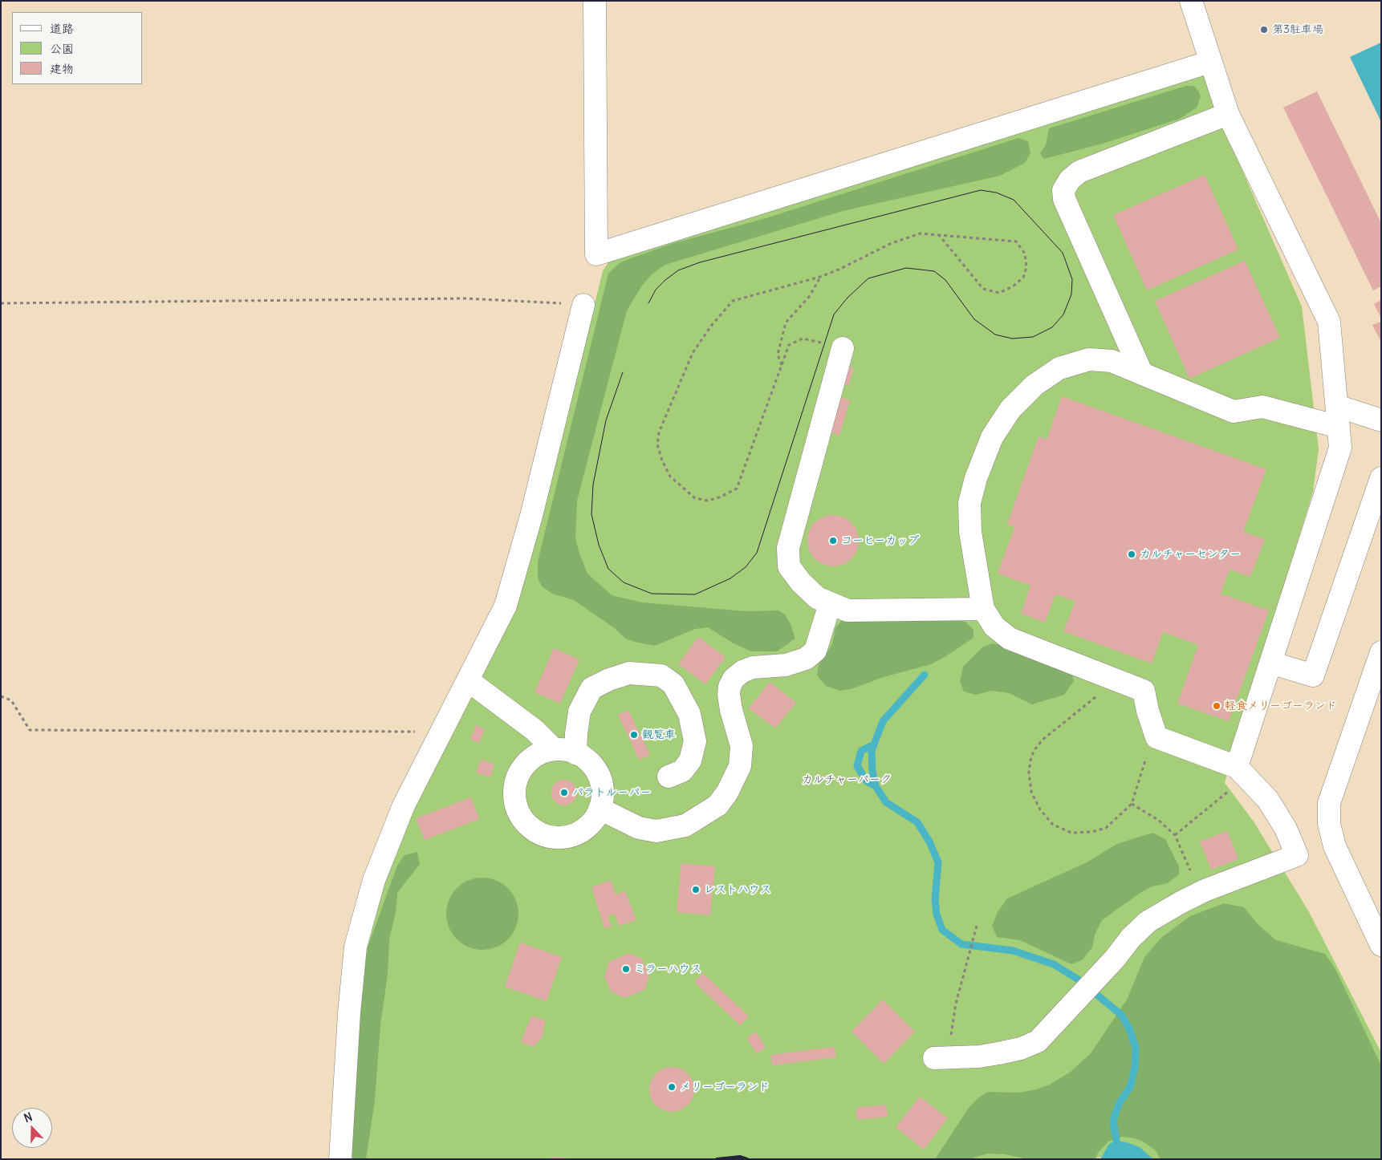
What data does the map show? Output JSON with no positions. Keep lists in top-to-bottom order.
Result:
{
  "parks": ["カルチャーパーク"],
  "places": [
    "第3駐車場",
    "コーヒーカップ",
    "カルチャーセンター",
    "軽食メリーゴーランド",
    "観覧車",
    "パラトルーパー",
    "レストハウス",
    "ミラーハウス",
    "メリーゴーランド"
  ],
  "legend": ["道路", "公園", "建物"],
  "north": "top"
}
